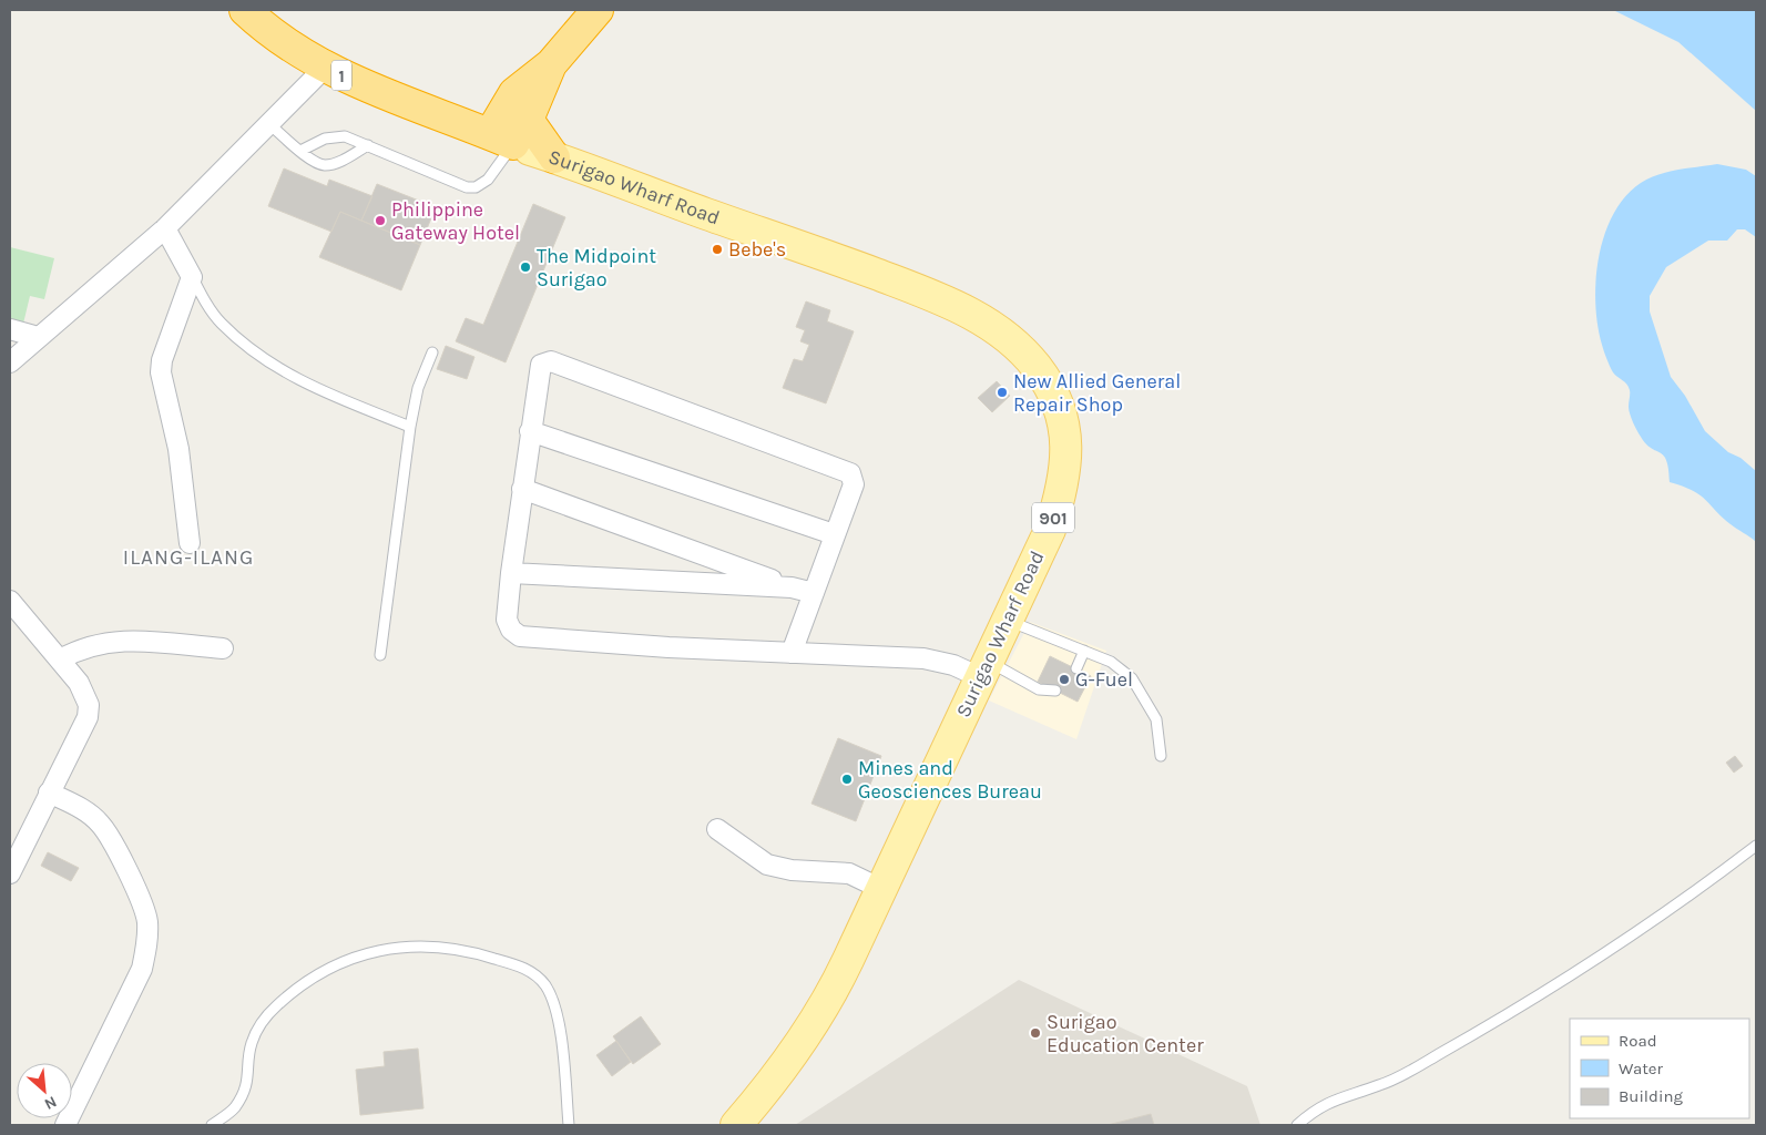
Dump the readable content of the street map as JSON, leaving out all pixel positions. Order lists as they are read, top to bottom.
{
  "streets": {
    "highway": ["1"],
    "main road": ["Surigao Wharf Road", "901"]
  },
  "districts": ["ILANG-ILANG"],
  "places": [
    "Philippine Gateway Hotel",
    "Bebe's",
    "The Midpoint Surigao",
    "New Allied General Repair Shop",
    "G-Fuel",
    "Mines and Geosciences Bureau",
    "Surigao Education Center"
  ],
  "legend": ["Road", "Water", "Building"],
  "north": "bottom right"
}
